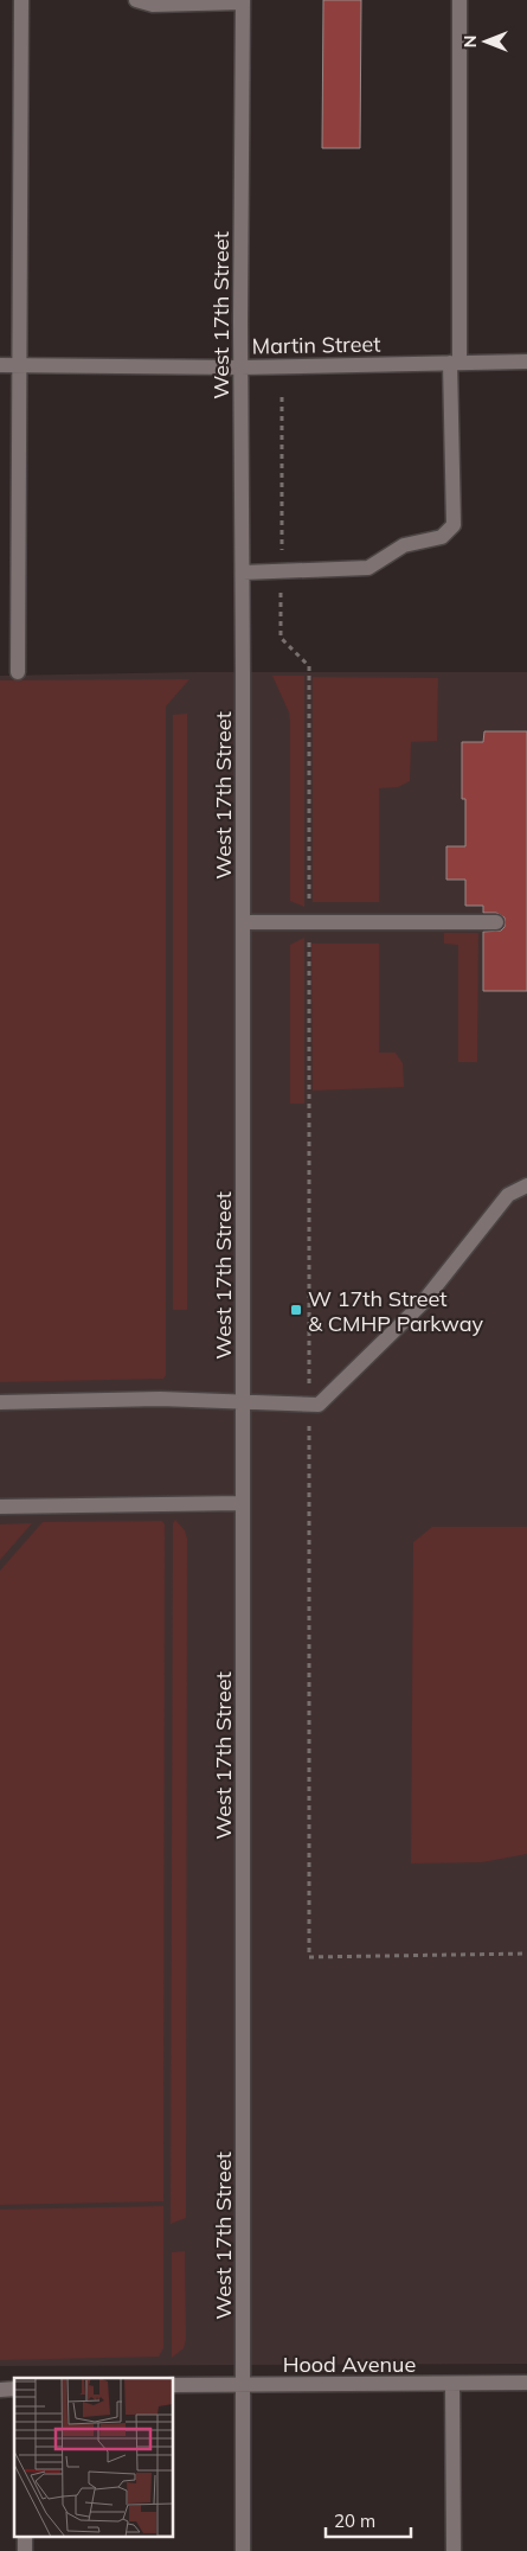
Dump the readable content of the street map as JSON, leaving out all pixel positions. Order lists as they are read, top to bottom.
{
  "streets": {
    "street": ["West 17th Street", "Martin Street", "Hood Avenue"]
  },
  "crossings": [
    ["West 17th Street", "Martin Street"],
    ["West 17th Street", "Hood Avenue"]
  ],
  "places": {
    "transit": ["W 17th Street & CMHP Parkway"]
  },
  "scale_bar": "20 m",
  "north": "left"
}
